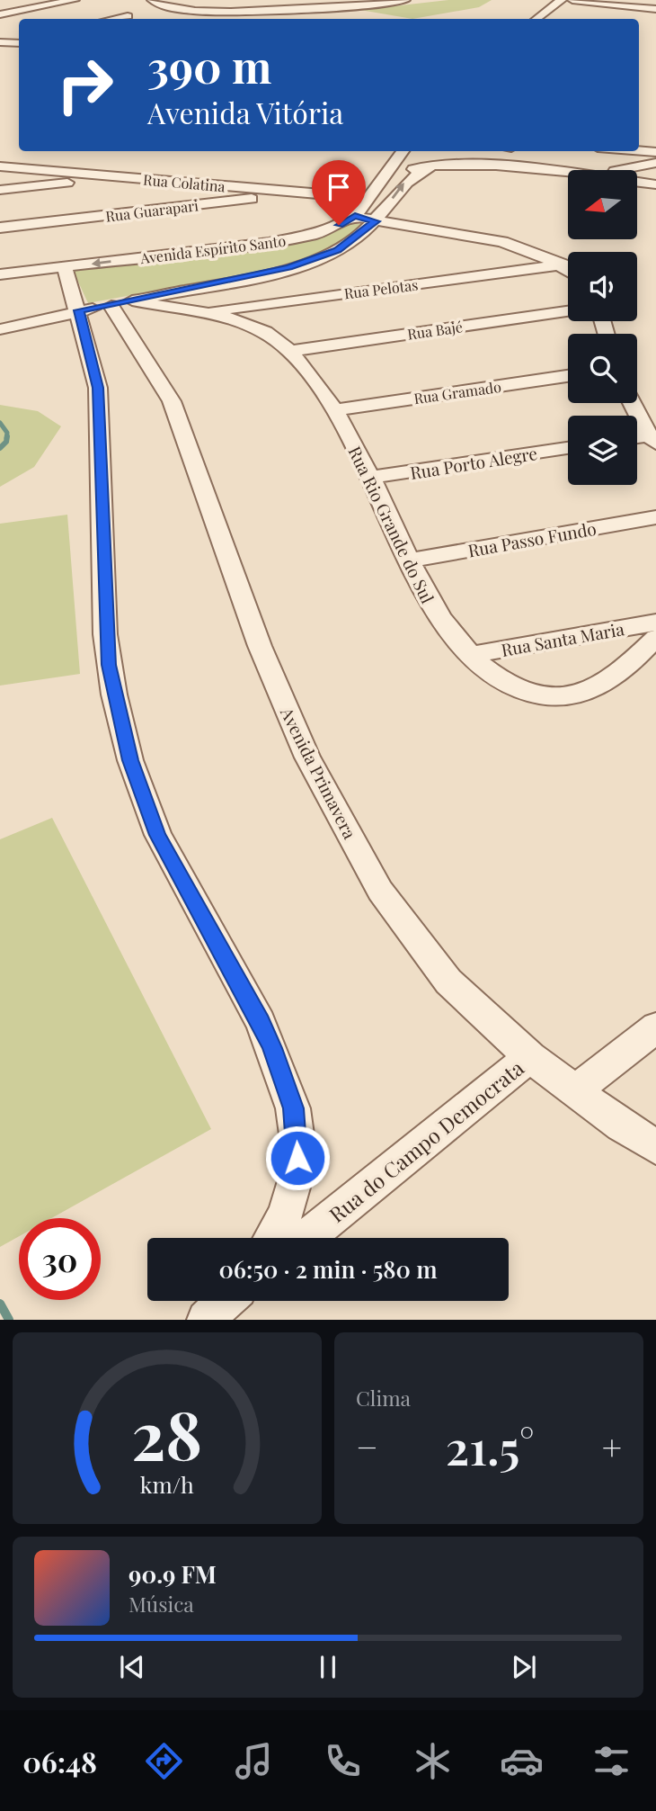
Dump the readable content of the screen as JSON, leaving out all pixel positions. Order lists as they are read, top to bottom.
{
  "streets": {
    "street": [
      "Rua Colatina",
      "Rua Guarapari",
      "Avenida Espírito Santo",
      "Rua Pelotas",
      "Rua Bajé",
      "Rua Gramado",
      "Rua Porto Alegre",
      "Rua Rio Grande do Sul",
      "Rua Passo Fundo",
      "Rua Santa Maria",
      "Avenida Primavera",
      "Rua do Campo Democrata"
    ]
  },
  "crossings": [
    ["Rua Colatina", "Rua Guarapari"],
    ["Rua Colatina", "Avenida Espírito Santo"],
    ["Rua Pelotas", "Rua Rio Grande do Sul"],
    ["Rua Bajé", "Rua Rio Grande do Sul"],
    ["Rua Gramado", "Rua Rio Grande do Sul"],
    ["Rua Porto Alegre", "Rua Rio Grande do Sul"],
    ["Rua Rio Grande do Sul", "Rua Passo Fundo"],
    ["Rua Rio Grande do Sul", "Rua Santa Maria"],
    ["Rua Rio Grande do Sul", "Avenida Primavera"],
    ["Avenida Primavera", "Rua do Campo Democrata"]
  ],
  "north": "left",
  "page": {
    "turn": ["390 m", "Avenida Vitória"],
    "limit": "30",
    "trip": "06:50 · 2 min · 580 m",
    "tile": "Clima",
    "heat": ["−", "21.5°", "+"],
    "song": ["90.9 FM", "Música"],
    "tabs": "06:48",
    "gauge": ["28", "km/h"]
  }
}
